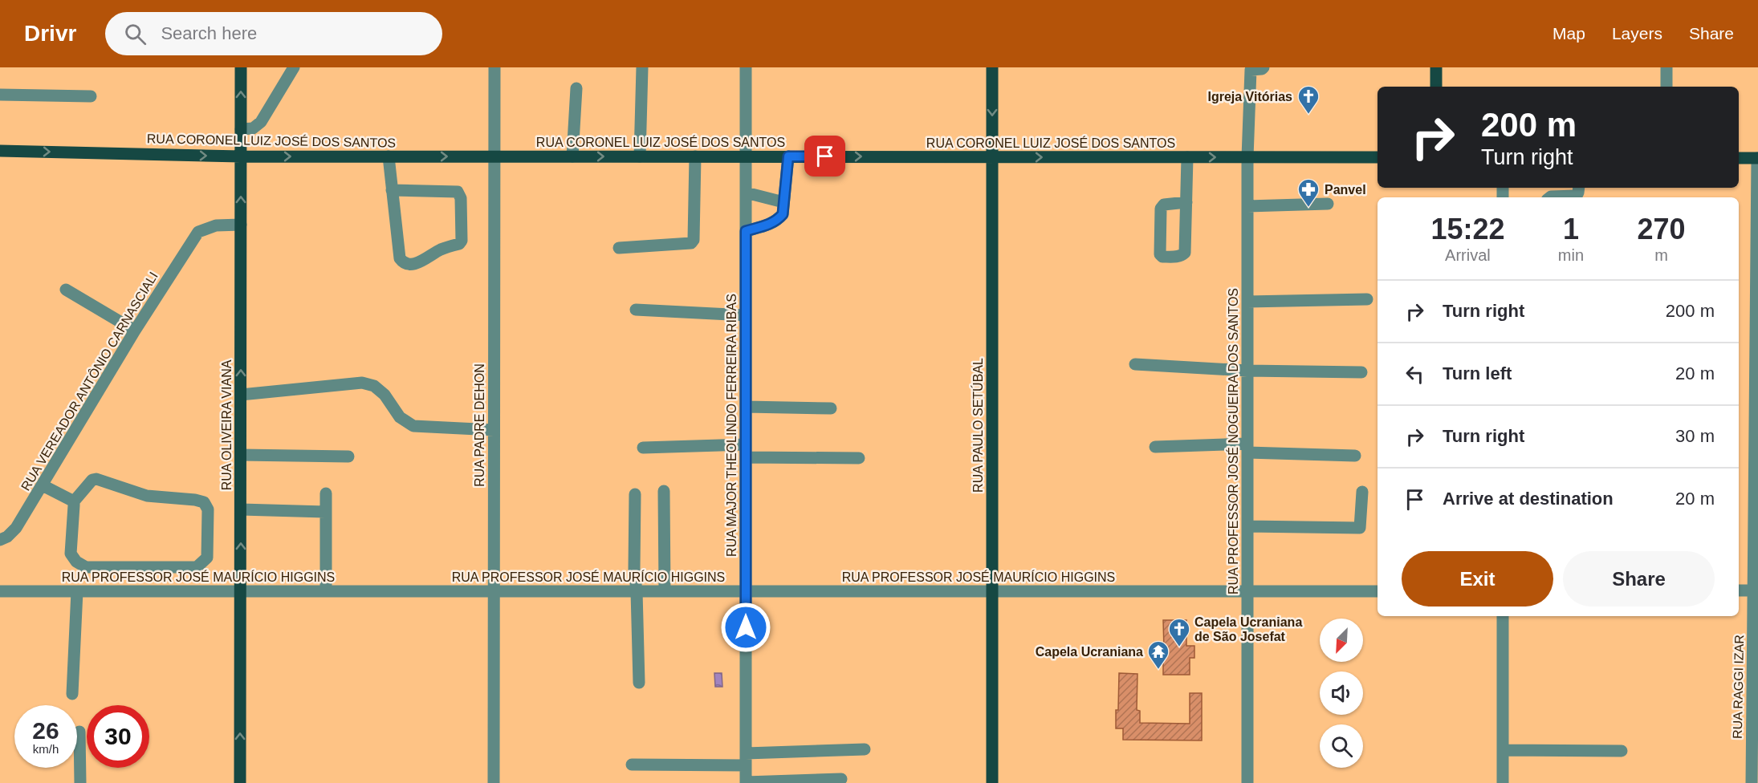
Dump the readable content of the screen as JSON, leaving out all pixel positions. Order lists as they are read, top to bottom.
{
  "streets": {
    "main road": ["RUA CORONEL LUIZ JOSÉ DOS SANTOS", "RUA OLIVEIRA VIANA", "RUA PAULO SETÚBAL"],
    "street": [
      "RUA VEREADOR ANTÔNIO CARNASCIALI",
      "RUA PADRE DEHON",
      "RUA MAJOR THEOLINDO FERREIRA RIBAS",
      "RUA PROFESSOR JOSÉ NOGUEIRA DOS SANTOS",
      "RUA PROFESSOR JOSÉ MAURÍCIO HIGGINS",
      "RUA RAGGI IZAR"
    ]
  },
  "crossings": [
    ["RUA CORONEL LUIZ JOSÉ DOS SANTOS", "RUA OLIVEIRA VIANA"],
    ["RUA CORONEL LUIZ JOSÉ DOS SANTOS", "RUA PADRE DEHON"],
    ["RUA CORONEL LUIZ JOSÉ DOS SANTOS", "RUA MAJOR THEOLINDO FERREIRA RIBAS"],
    ["RUA CORONEL LUIZ JOSÉ DOS SANTOS", "RUA PAULO SETÚBAL"],
    ["RUA CORONEL LUIZ JOSÉ DOS SANTOS", "RUA PROFESSOR JOSÉ NOGUEIRA DOS SANTOS"],
    ["RUA VEREADOR ANTÔNIO CARNASCIALI", "RUA OLIVEIRA VIANA"],
    ["RUA OLIVEIRA VIANA", "RUA PROFESSOR JOSÉ MAURÍCIO HIGGINS"],
    ["RUA PADRE DEHON", "RUA PROFESSOR JOSÉ MAURÍCIO HIGGINS"],
    ["RUA MAJOR THEOLINDO FERREIRA RIBAS", "RUA PROFESSOR JOSÉ MAURÍCIO HIGGINS"],
    ["RUA PAULO SETÚBAL", "RUA PROFESSOR JOSÉ MAURÍCIO HIGGINS"],
    ["RUA PROFESSOR JOSÉ NOGUEIRA DOS SANTOS", "RUA PROFESSOR JOSÉ MAURÍCIO HIGGINS"]
  ],
  "one_way": ["RUA CORONEL LUIZ JOSÉ DOS SANTOS", "RUA OLIVEIRA VIANA"],
  "places": {
    "church": ["Igreja Vitórias", "Capela Ucraniana de São Josefat"],
    "pharmacy": ["Panvel"],
    "temple": ["Capela Ucraniana"]
  },
  "north": "bottom left",
  "page": {
    "header": "Drivr",
    "search": "Search here",
    "nav": ["Map", "Layers", "Share"],
    "turn": ["200 m", "Turn right"],
    "eta": [
      "15:22",
      "Arrival",
      "1",
      "min",
      "270",
      "m"
    ],
    "list": [
      {
        "name": "Turn right",
        "value": "200 m"
      },
      {
        "name": "Turn left",
        "value": "20 m"
      },
      {
        "name": "Turn right",
        "value": "30 m"
      },
      {
        "name": "Arrive at destination",
        "value": "20 m"
      }
    ],
    "buttons": ["Exit", "Share"],
    "speed": "26 km/h",
    "limit": "30"
  }
}
